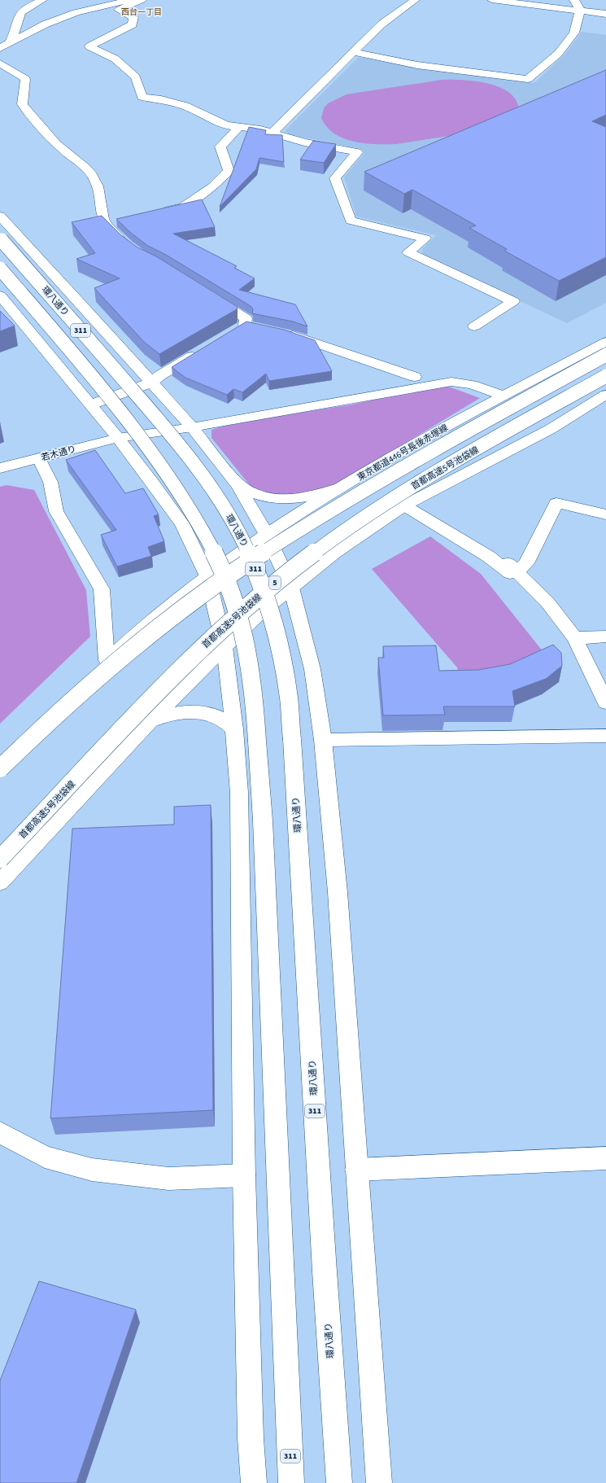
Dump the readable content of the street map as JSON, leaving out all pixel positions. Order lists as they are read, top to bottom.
{
  "streets": {
    "main road": [
      "環八通り",
      "311",
      "東京都道446号長後赤塚線",
      "若木通り",
      "首都高速5号池袋線",
      "5"
    ]
  },
  "crossings": [
    ["東京都道446号長後赤塚線", "若木通り"]
  ],
  "districts": ["西台一丁目"]
}
